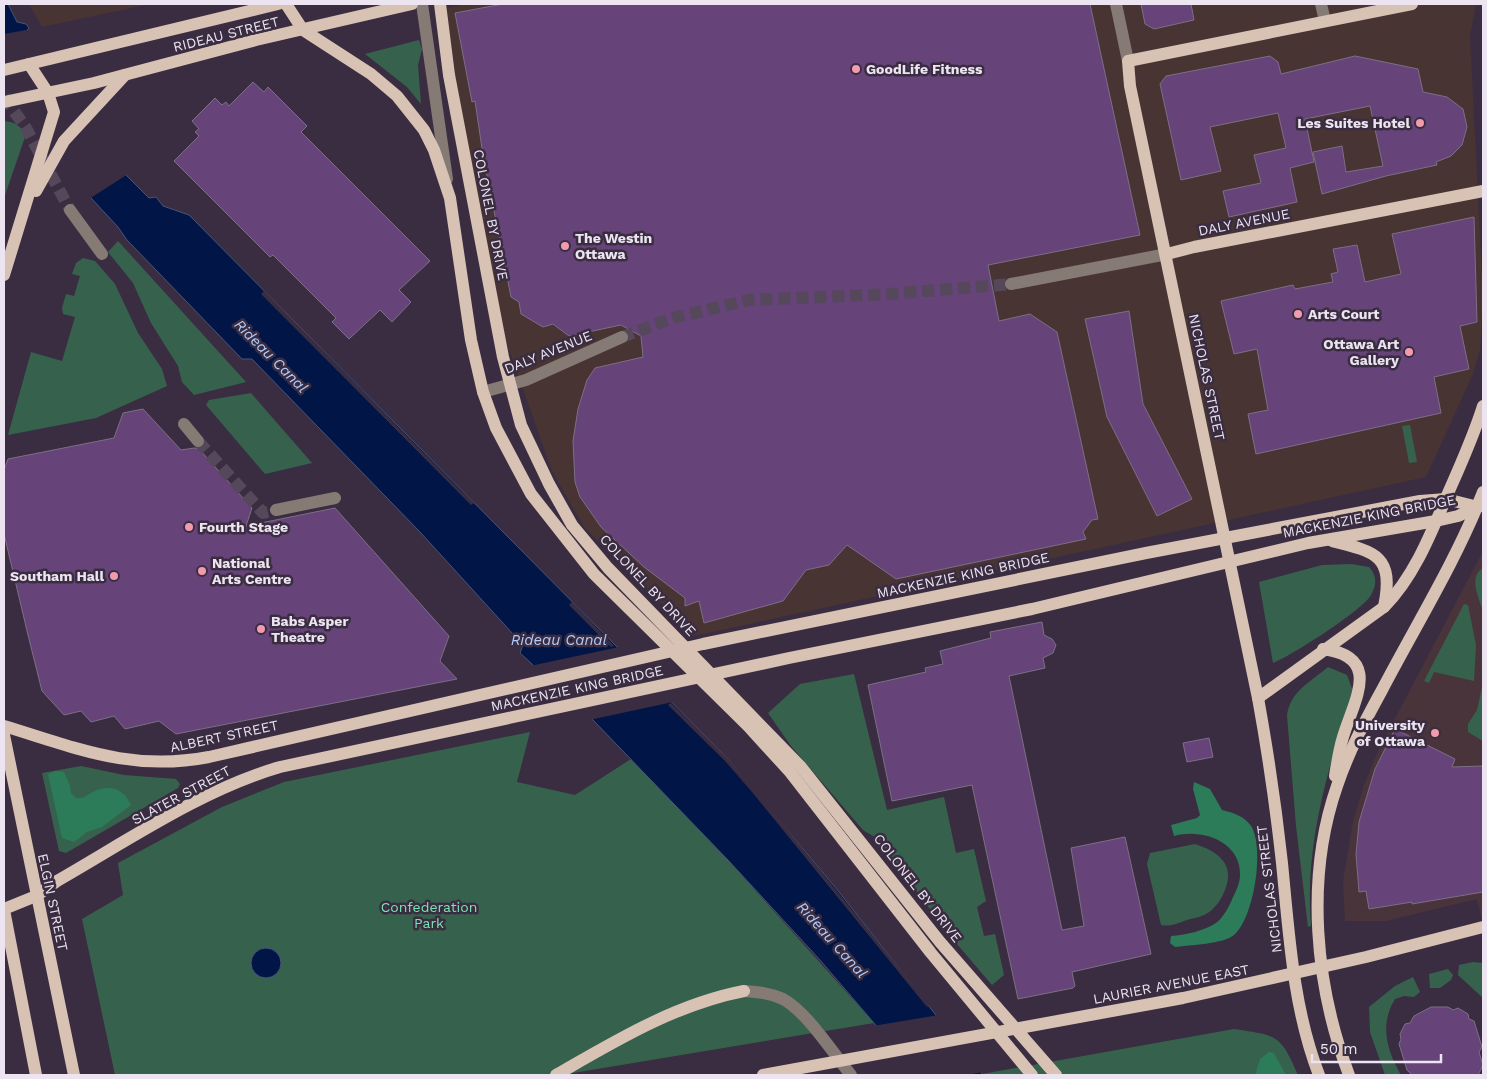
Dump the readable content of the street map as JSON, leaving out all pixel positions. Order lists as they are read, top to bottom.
{
  "streets": {
    "main road": [
      "RIDEAU STREET",
      "COLONEL BY DRIVE",
      "DALY AVENUE",
      "NICHOLAS STREET",
      "MACKENZIE KING BRIDGE",
      "ALBERT STREET",
      "SLATER STREET",
      "ELGIN STREET",
      "LAURIER AVENUE EAST"
    ]
  },
  "crossings": [
    ["COLONEL BY DRIVE", "DALY AVENUE"],
    ["DALY AVENUE", "NICHOLAS STREET"],
    ["NICHOLAS STREET", "LAURIER AVENUE EAST"],
    ["MACKENZIE KING BRIDGE", "ALBERT STREET"],
    ["MACKENZIE KING BRIDGE", "SLATER STREET"],
    ["SLATER STREET", "ELGIN STREET"]
  ],
  "water": ["Rideau Canal"],
  "parks": ["Confederation Park"],
  "places": [
    "GoodLife Fitness",
    "Les Suites Hotel",
    "The Westin Ottawa",
    "Arts Court",
    "Ottawa Art Gallery",
    "Fourth Stage",
    "National Arts Centre",
    "Southam Hall",
    "Babs Asper Theatre",
    "University of Ottawa"
  ],
  "scale_bar": "50 m"
}
